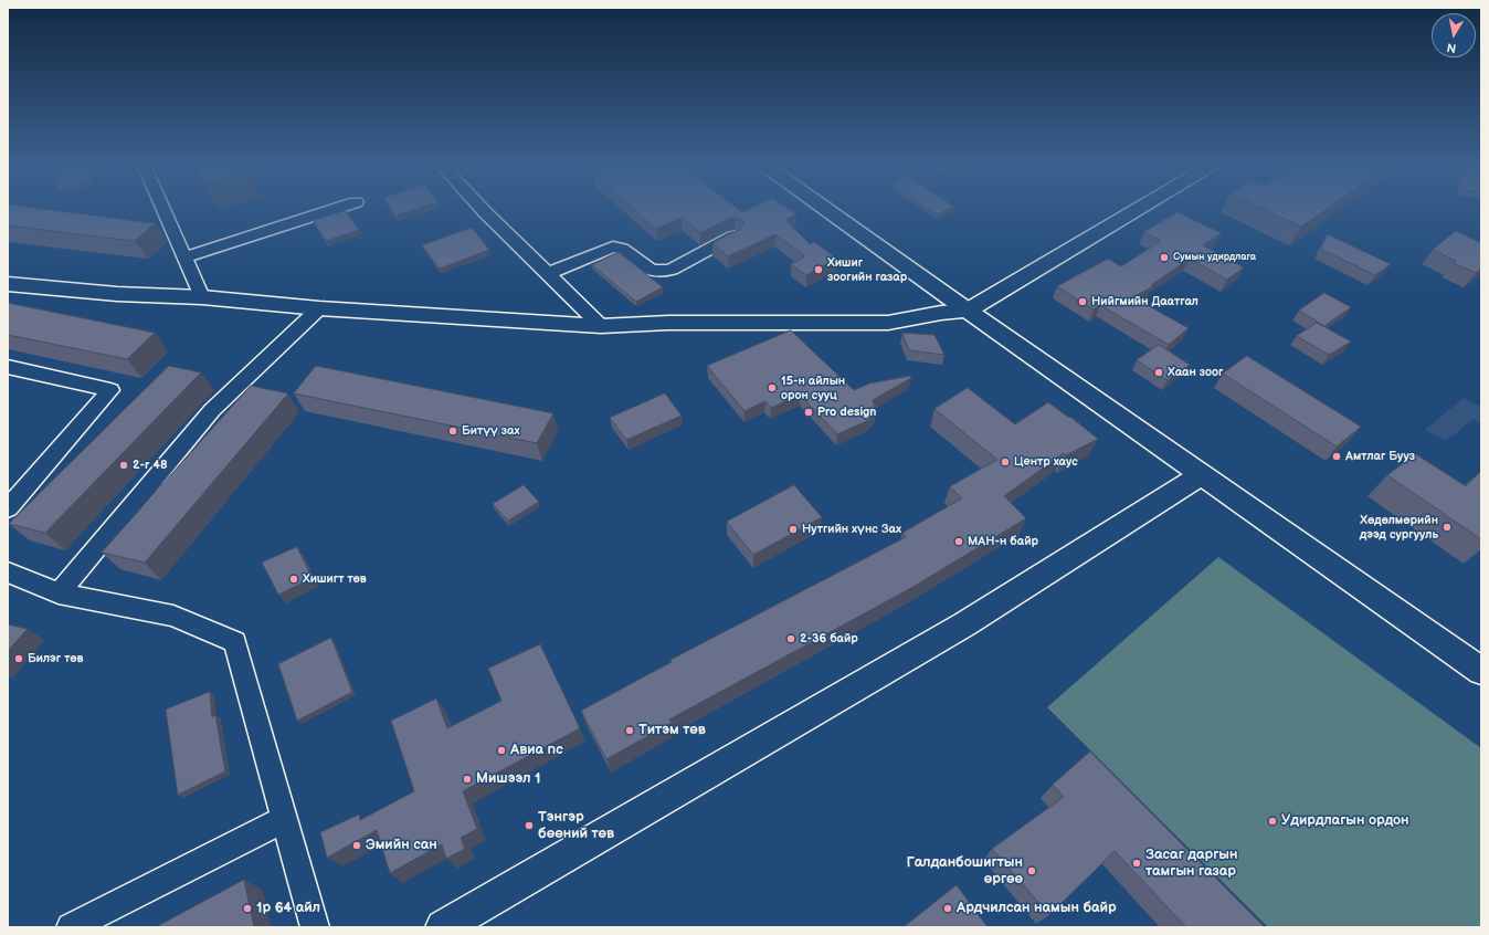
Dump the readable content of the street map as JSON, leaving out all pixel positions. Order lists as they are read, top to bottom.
{
  "places": [
    "Сумын удирдлага",
    "Хишиг зоогийн газар",
    "Нийгмийн Даатгал",
    "Хаан зоог",
    "15-н айлын орон сууц",
    "Pro design",
    "Битүү зах",
    "Амтлаг Бууз",
    "Центр хаус",
    "2-r 48",
    "Хөдөлмөрийн дээд сургууль",
    "Нутгийн хүнс Зах",
    "МАН-н байр",
    "Хишигт төв",
    "2-36 байр",
    "Билэг төв",
    "Титэм төв",
    "Авиа пс",
    "Мишээл 1",
    "Удирдлагын ордон",
    "Тэнгэр бөөний төв",
    "Эмийн сан",
    "Засаг даргын тамгын газар",
    "Галданбошигтын өргөө",
    "1р 64 айл",
    "Ардчилсан намын байр"
  ],
  "north": "bottom"
}
